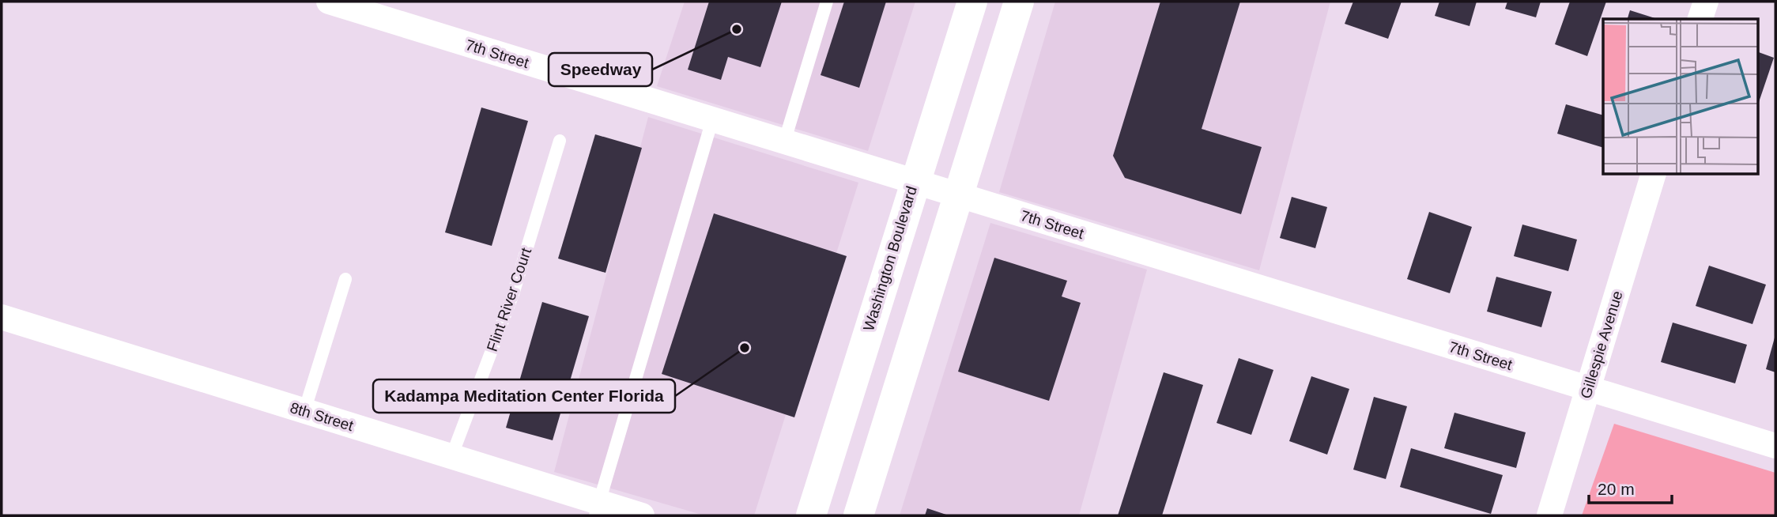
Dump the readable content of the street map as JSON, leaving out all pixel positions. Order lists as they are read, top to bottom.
{
  "streets": {
    "main road": ["Washington Boulevard"],
    "street": ["7th Street", "Gillespie Avenue", "8th Street"],
    "lane": ["Flint River Court"]
  },
  "crossings": [
    ["7th Street", "Washington Boulevard"],
    ["7th Street", "Gillespie Avenue"],
    ["Flint River Court", "8th Street"]
  ],
  "places": ["Speedway", "Kadampa Meditation Center Florida"],
  "scale_bar": "20 m"
}
